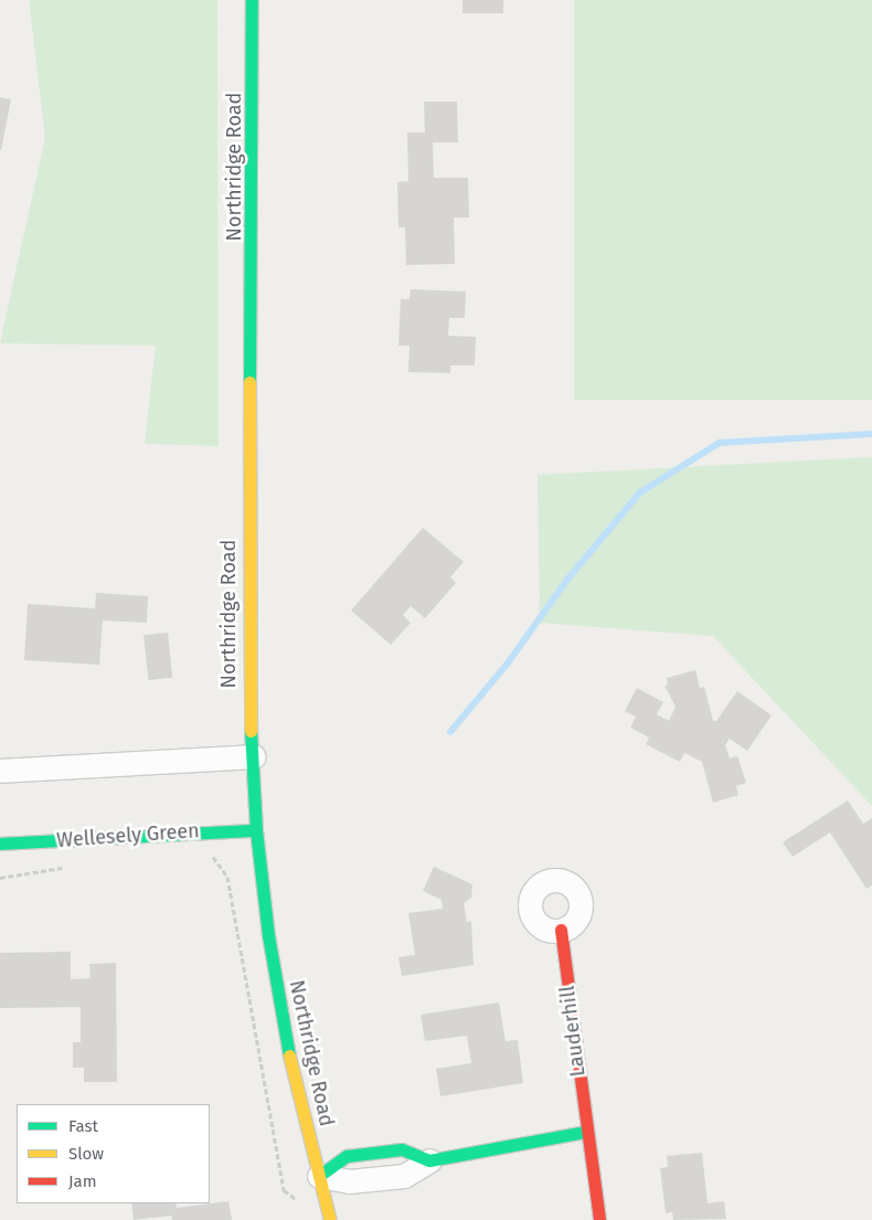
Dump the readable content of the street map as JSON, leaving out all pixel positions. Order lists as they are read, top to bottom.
{
  "streets": {
    "main road": ["Northridge Road", "Wellesely Green", "Lauderhill"]
  },
  "crossings": [
    ["Northridge Road", "Wellesely Green"]
  ],
  "legend": ["Fast", "Slow", "Jam"]
}
